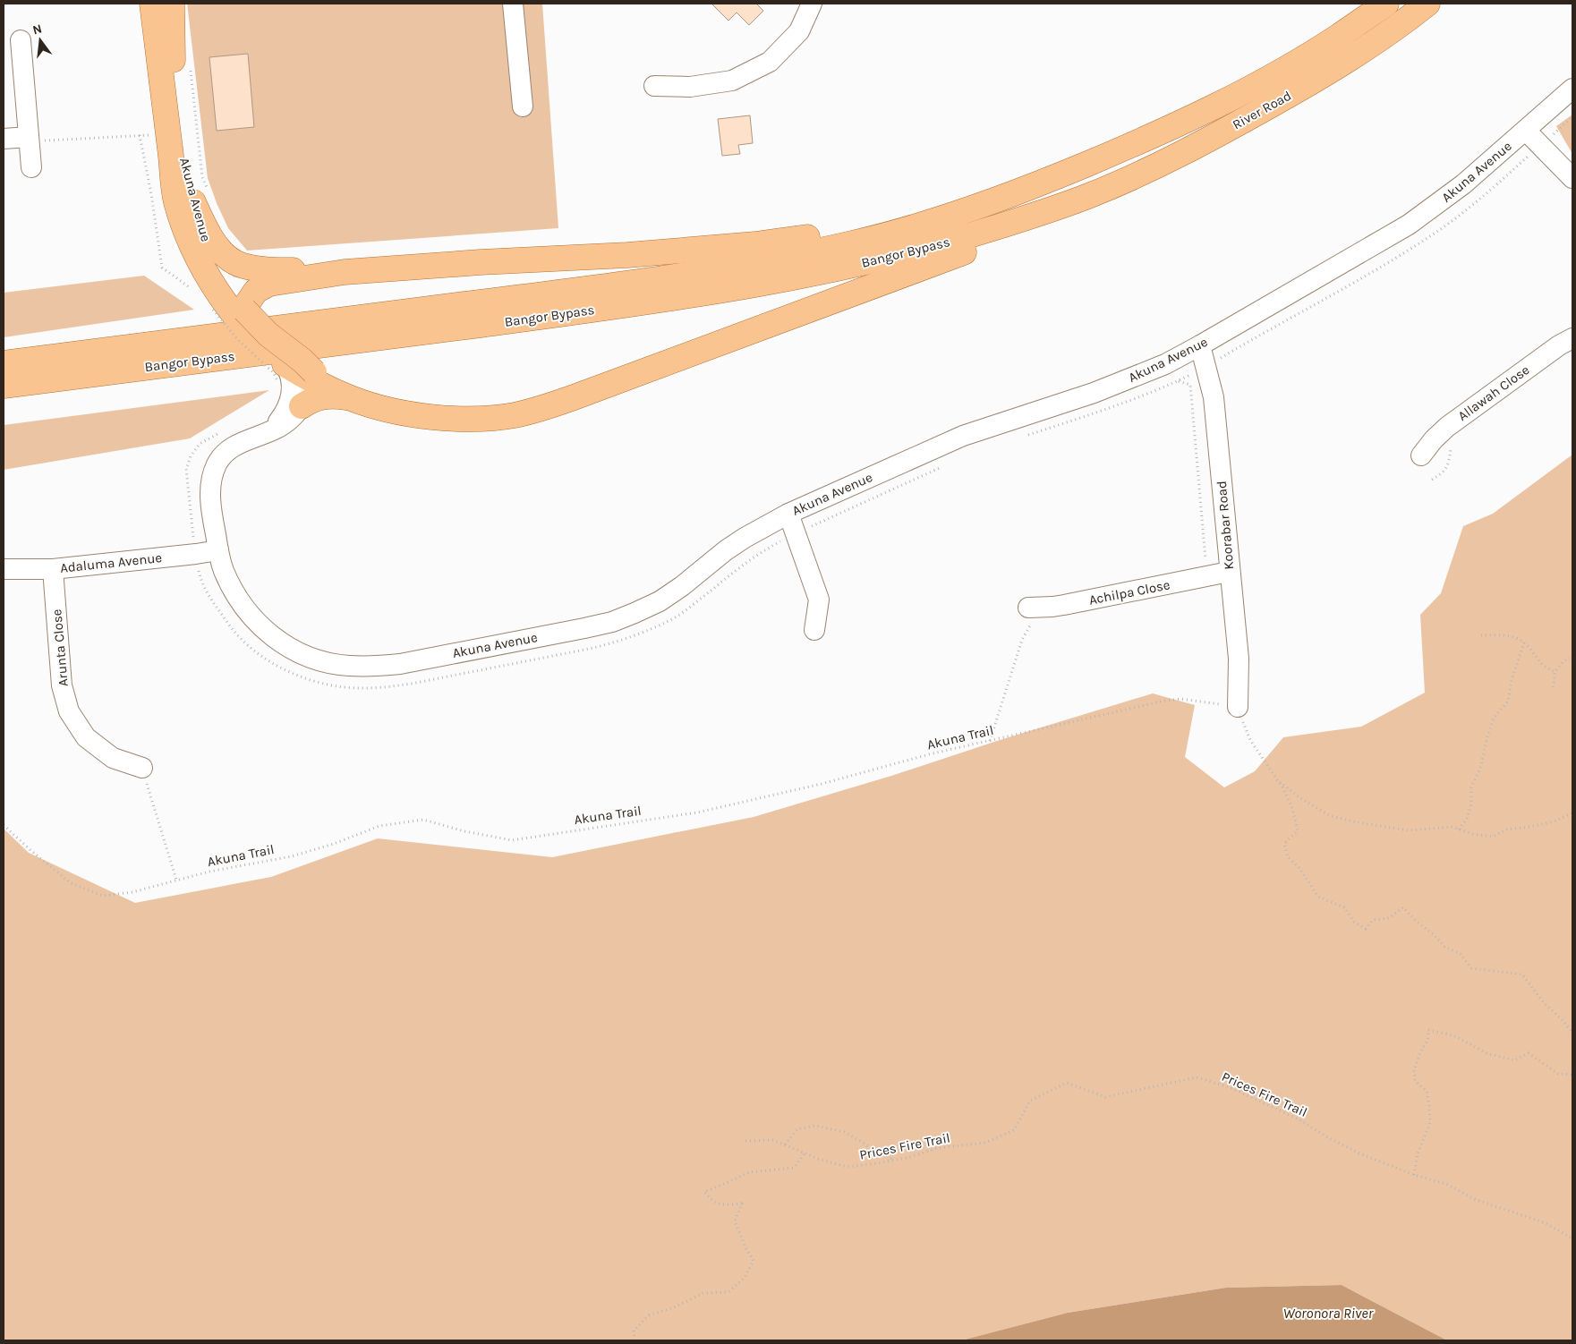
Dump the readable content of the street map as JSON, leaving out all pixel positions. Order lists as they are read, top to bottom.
{
  "streets": {
    "main road": ["River Road", "Akuna Avenue", "Bangor Bypass"],
    "street": [
      "Allawah Close",
      "Koorabar Road",
      "Adaluma Avenue",
      "Achilpa Close",
      "Arunta Close"
    ],
    "path": ["Akuna Trail", "Prices Fire Trail"]
  },
  "crossings": [
    ["River Road", "Bangor Bypass"],
    ["Akuna Avenue", "Koorabar Road"],
    ["Akuna Avenue", "Adaluma Avenue"],
    ["Koorabar Road", "Achilpa Close"],
    ["Koorabar Road", "Akuna Trail"],
    ["Adaluma Avenue", "Arunta Close"]
  ],
  "water": ["Woronora River"],
  "north": "top"
}
